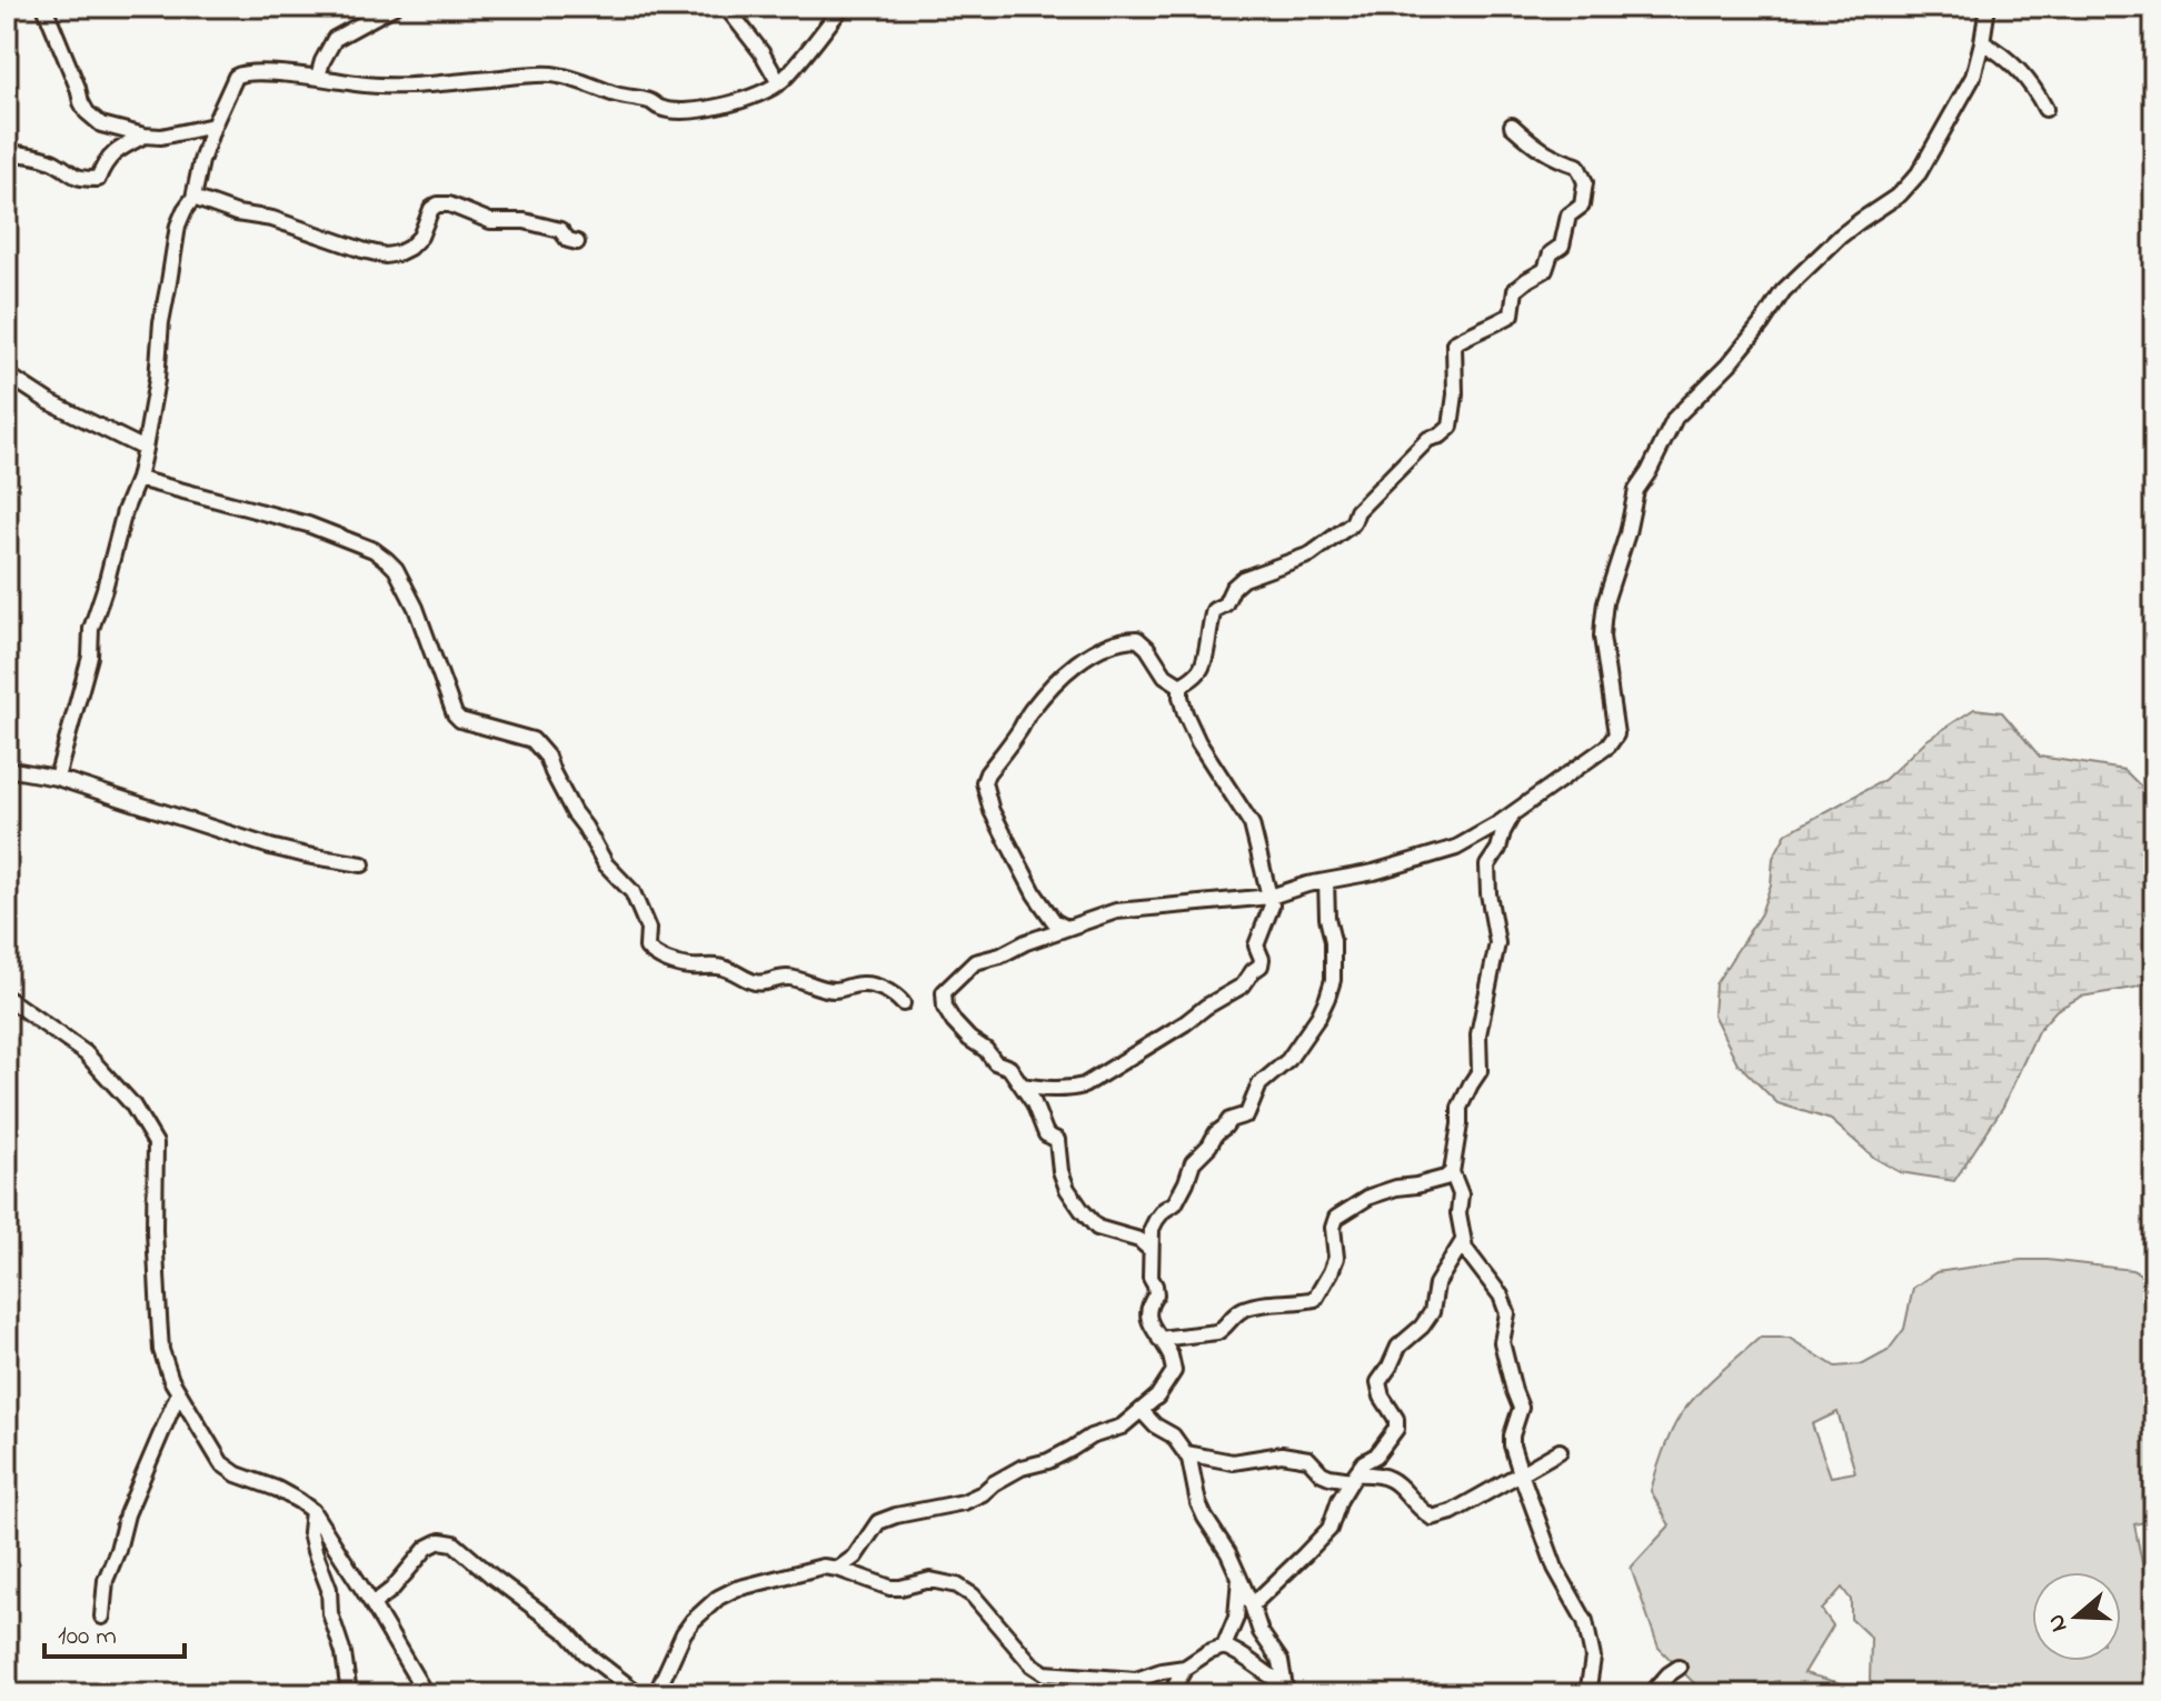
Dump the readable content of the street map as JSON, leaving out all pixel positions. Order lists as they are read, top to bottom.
{
  "scale_bar": "100 m",
  "north": "left"
}
